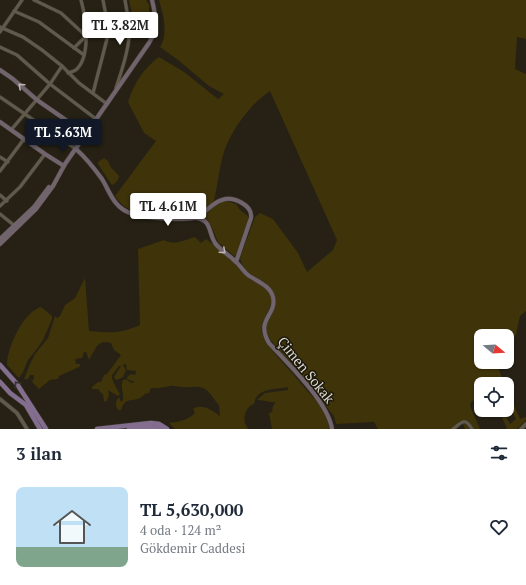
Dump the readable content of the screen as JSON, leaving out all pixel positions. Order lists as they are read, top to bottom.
{
  "streets": {
    "main road": ["Çimen Sokak"]
  },
  "north": "right",
  "page": {
    "price": ["TL 3.82M", "TL 5.63M", "TL 4.61M"],
    "heading": "3 ilan",
    "list": [
      {
        "name": "TL 5,630,000",
        "note": "4 oda · 124 m² · Gökdemir Caddesi"
      }
    ]
  }
}
